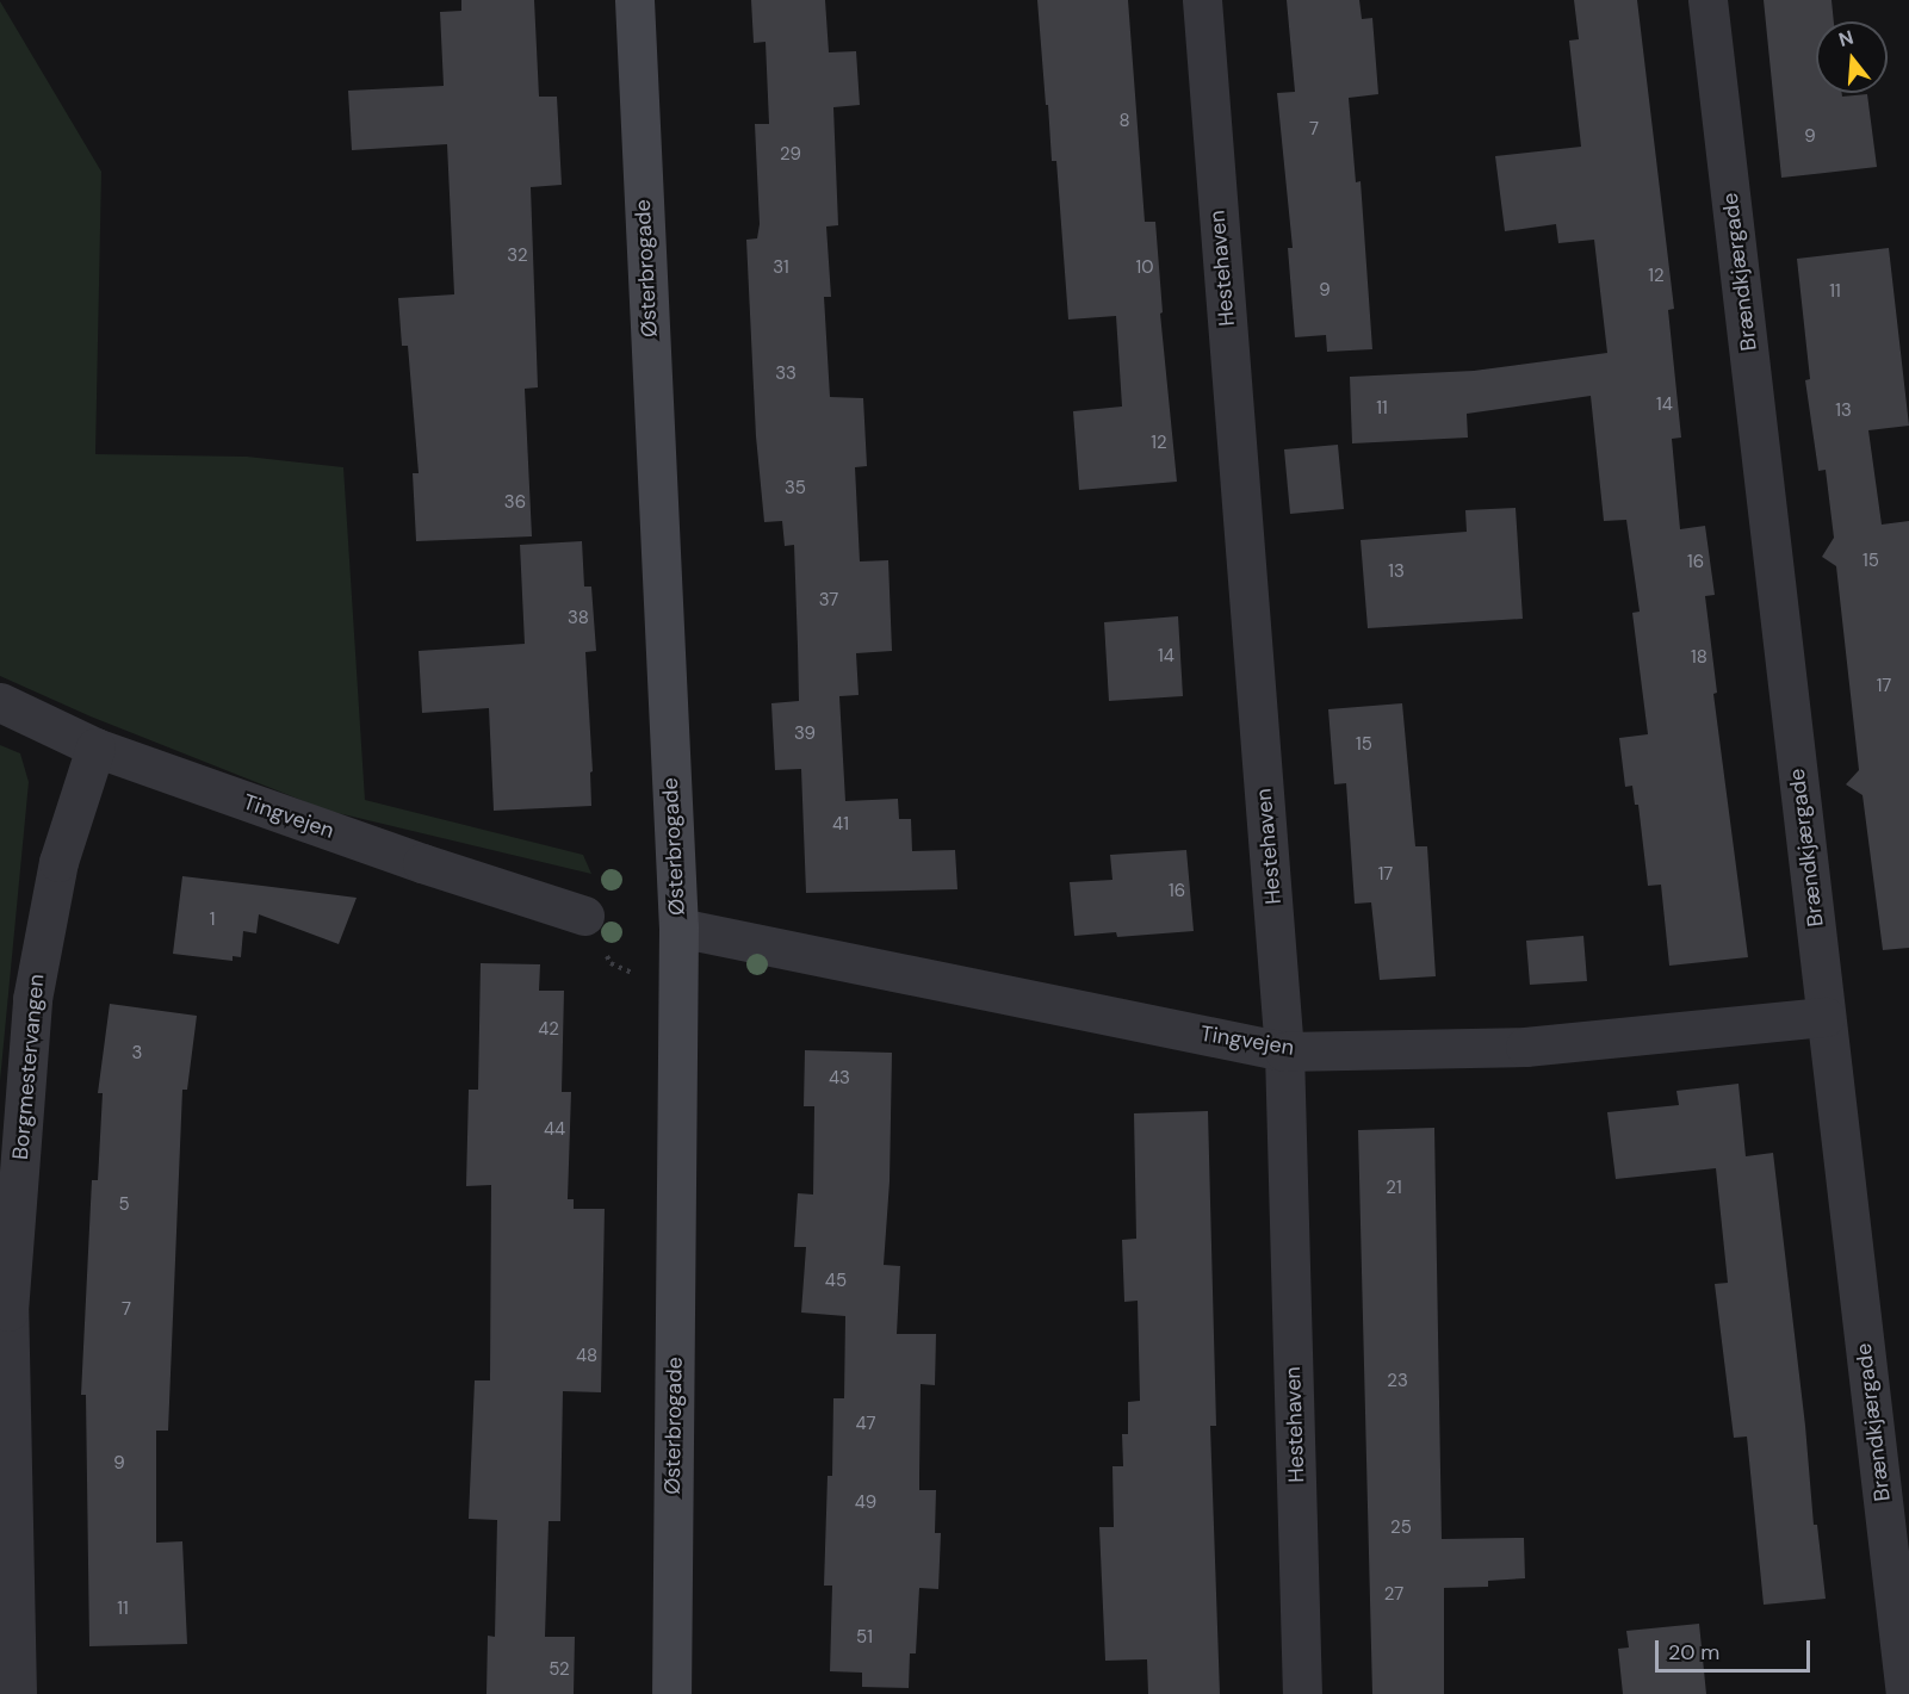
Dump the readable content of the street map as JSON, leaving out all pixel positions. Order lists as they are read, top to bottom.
{
  "streets": {
    "main road": ["Østerbrogade"],
    "street": [
      "Hestehaven",
      "Brændkjærgade",
      "Tingvejen",
      "Borgmestervangen"
    ]
  },
  "crossings": [
    ["Østerbrogade", "Tingvejen"],
    ["Hestehaven", "Tingvejen"],
    ["Brændkjærgade", "Tingvejen"],
    ["Tingvejen", "Borgmestervangen"]
  ],
  "house_numbers": [
    "8",
    "7",
    "9",
    "29",
    "32",
    "31",
    "10",
    "12",
    "9",
    "11",
    "33",
    "14",
    "11",
    "13",
    "12",
    "35",
    "36",
    "15",
    "16",
    "13",
    "37",
    "38",
    "14",
    "18",
    "17",
    "39",
    "15",
    "41",
    "17",
    "16",
    "1",
    "42",
    "3",
    "43",
    "44",
    "21",
    "5",
    "45",
    "7",
    "48",
    "23",
    "47",
    "9",
    "49",
    "25",
    "27",
    "11",
    "51",
    "52"
  ],
  "scale_bar": "20 m",
  "north": "top"
}
